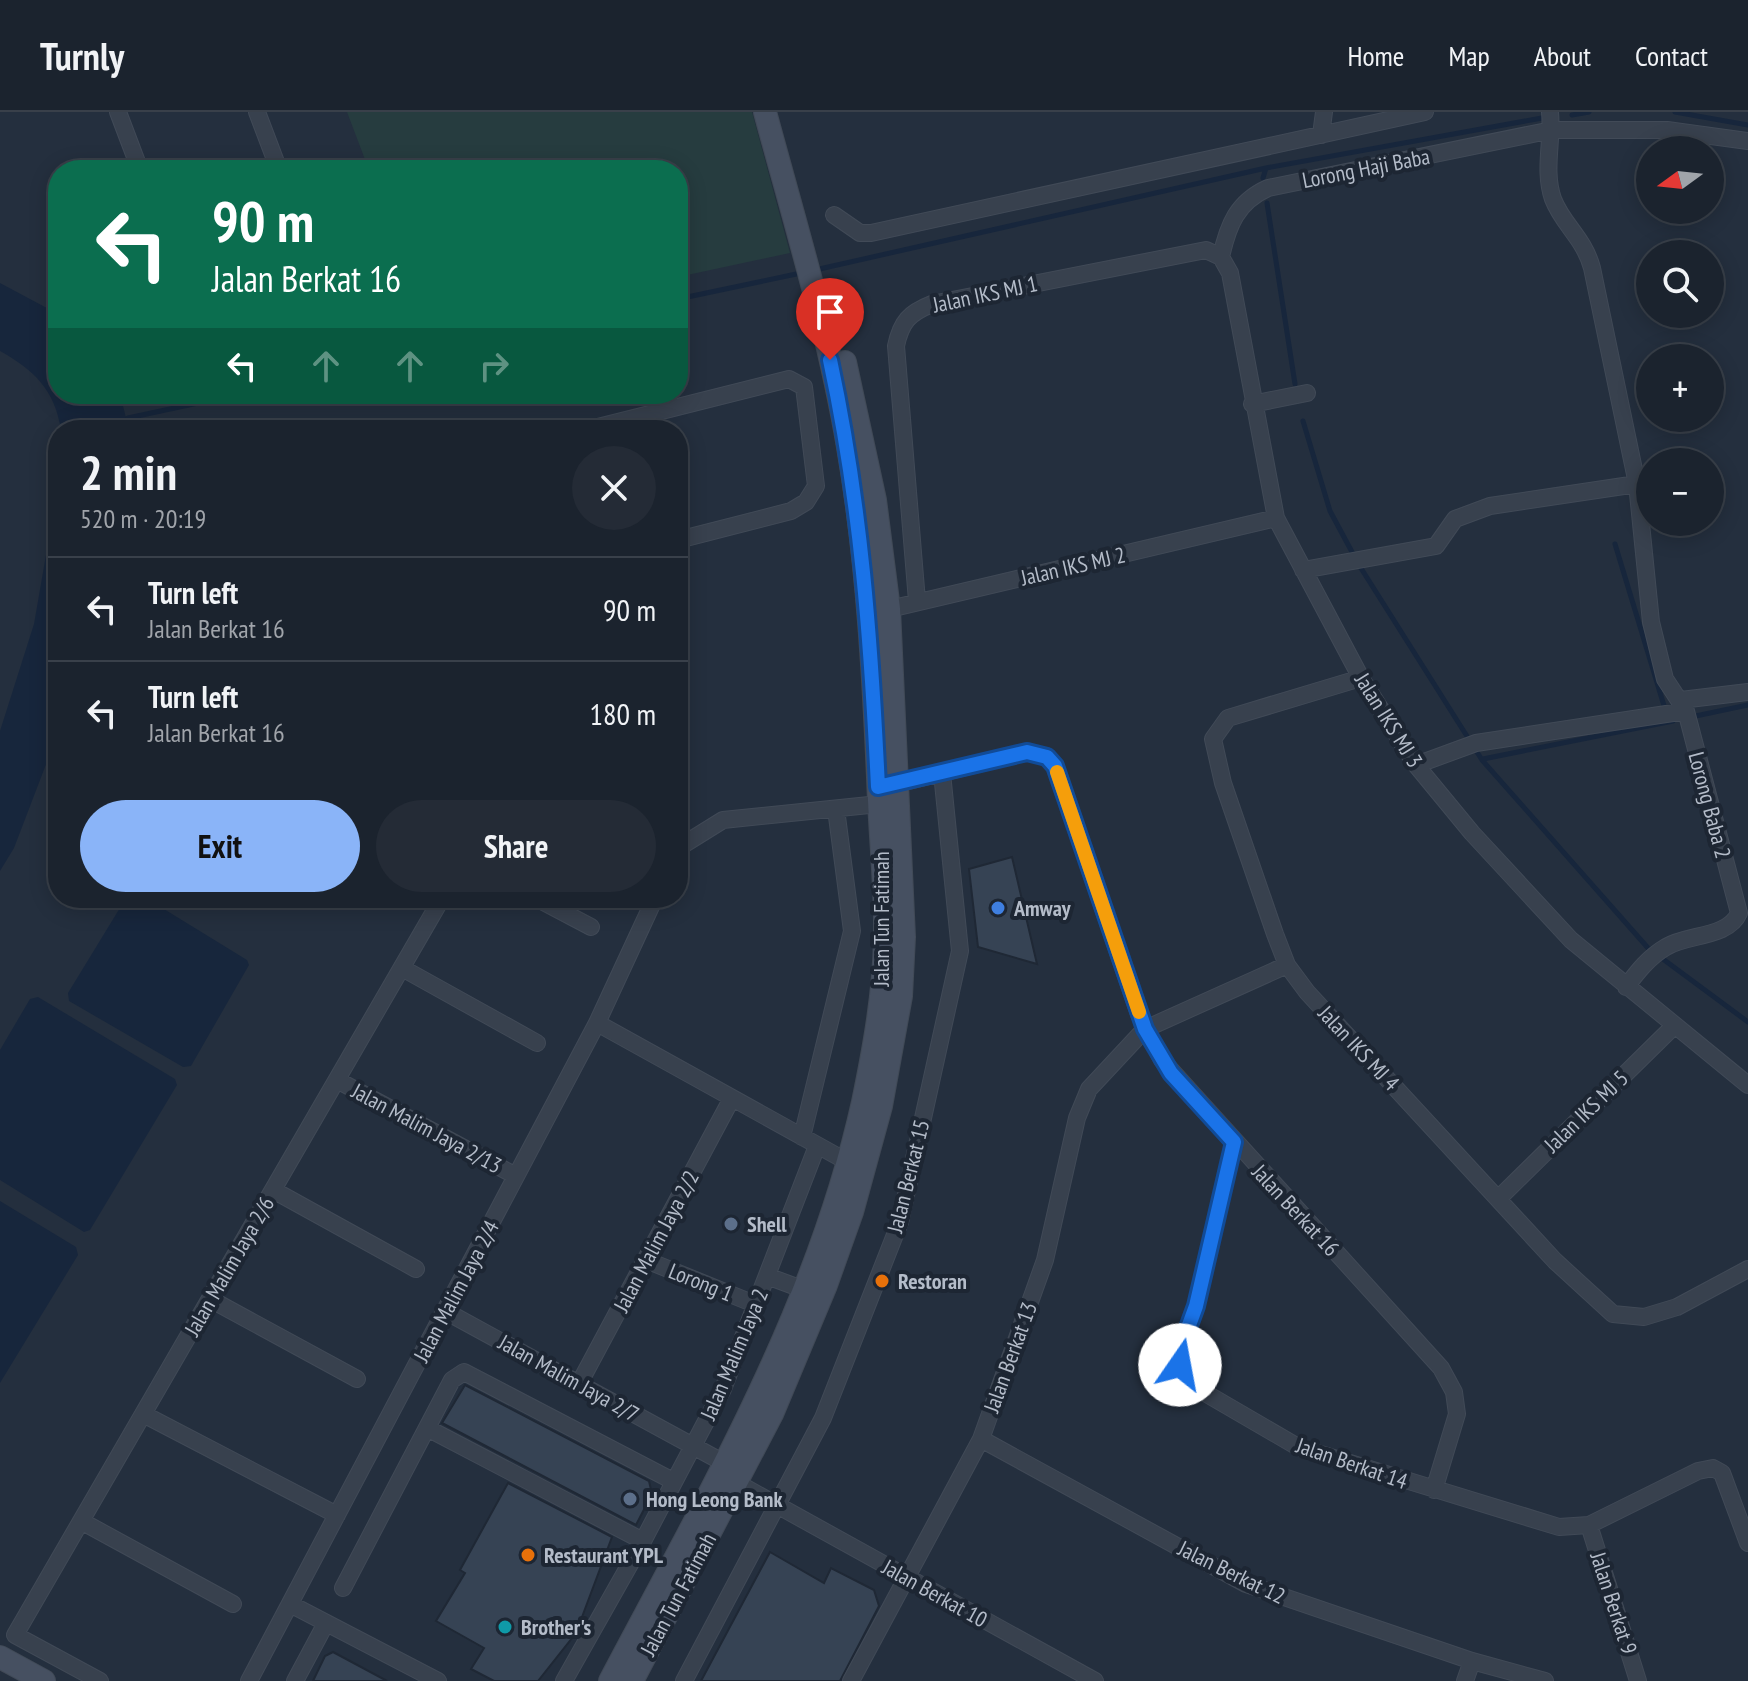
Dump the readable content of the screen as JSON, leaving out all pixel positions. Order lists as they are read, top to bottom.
{
  "streets": {
    "main road": ["Jalan Tun Fatimah"],
    "street": [
      "Lorong Haji Baba",
      "Jalan IKS MJ 1",
      "Jalan IKS MJ 2",
      "Jalan IKS MJ 3",
      "Lorong Baba 2",
      "Jalan IKS MJ 4",
      "Jalan IKS MJ 5",
      "Jalan Malim Jaya 2/13",
      "Jalan Berkat 15",
      "Jalan Berkat 16",
      "Jalan Malim Jaya 2/2",
      "Jalan Malim Jaya 2/6",
      "Lorong 1",
      "Jalan Malim Jaya 2/4",
      "Jalan Malim Jaya 2",
      "Jalan Berkat 13",
      "Jalan Malim Jaya 2/7",
      "Jalan Berkat 14",
      "Jalan Berkat 12",
      "Jalan Berkat 10",
      "Jalan Berkat 9"
    ]
  },
  "crossings": [
    ["Lorong Haji Baba", "Jalan IKS MJ 1"],
    ["Lorong Haji Baba", "Jalan IKS MJ 3"],
    ["Jalan IKS MJ 1", "Jalan IKS MJ 2"],
    ["Jalan IKS MJ 1", "Jalan IKS MJ 3"],
    ["Jalan IKS MJ 2", "Jalan IKS MJ 3"],
    ["Jalan IKS MJ 2", "Jalan Tun Fatimah"],
    ["Jalan IKS MJ 3", "Lorong Baba 2"],
    ["Jalan IKS MJ 3", "Jalan IKS MJ 4"],
    ["Jalan IKS MJ 3", "Jalan IKS MJ 5"],
    ["Jalan Tun Fatimah", "Jalan Berkat 16"],
    ["Jalan Tun Fatimah", "Jalan Malim Jaya 2/7"],
    ["Jalan Tun Fatimah", "Jalan Berkat 10"],
    ["Jalan IKS MJ 4", "Jalan IKS MJ 5"],
    ["Jalan Malim Jaya 2/13", "Jalan Malim Jaya 2/6"],
    ["Jalan Malim Jaya 2/13", "Jalan Malim Jaya 2/4"],
    ["Jalan Berkat 15", "Jalan Berkat 16"],
    ["Jalan Berkat 15", "Jalan Berkat 10"],
    ["Jalan Berkat 16", "Jalan Berkat 13"],
    ["Jalan Berkat 16", "Jalan Berkat 14"],
    ["Jalan Malim Jaya 2/2", "Lorong 1"],
    ["Jalan Malim Jaya 2/2", "Jalan Malim Jaya 2/7"],
    ["Lorong 1", "Jalan Malim Jaya 2"],
    ["Jalan Malim Jaya 2/4", "Jalan Malim Jaya 2/7"],
    ["Jalan Malim Jaya 2", "Jalan Malim Jaya 2/7"],
    ["Jalan Berkat 13", "Jalan Berkat 12"],
    ["Jalan Berkat 13", "Jalan Berkat 10"],
    ["Jalan Malim Jaya 2/7", "Jalan Berkat 10"],
    ["Jalan Berkat 14", "Jalan Berkat 9"]
  ],
  "places": [
    "Amway",
    "Shell",
    "Restoran",
    "Hong Leong Bank",
    "Restaurant YPL",
    "Brother's"
  ],
  "north": "left",
  "page": {
    "header": "Turnly",
    "nav": [
      "Home",
      "Map",
      "About",
      "Contact"
    ],
    "map_buttons": ["+", "−"],
    "turn": ["90 m", "Jalan Berkat 16"],
    "heading": ["2 min", "520 m · 20:19"],
    "list": [
      {
        "name": "Turn left",
        "note": "Jalan Berkat 16",
        "value": "90 m"
      },
      {
        "name": "Turn left",
        "note": "Jalan Berkat 16",
        "value": "180 m"
      }
    ],
    "buttons": ["Exit", "Share"]
  }
}
